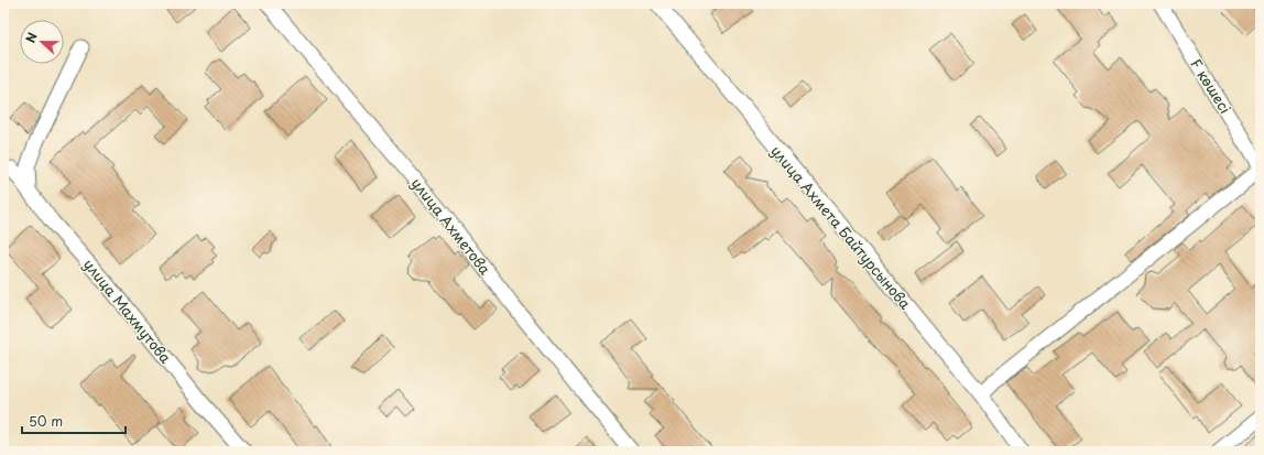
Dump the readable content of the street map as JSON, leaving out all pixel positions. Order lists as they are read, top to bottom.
{
  "streets": {
    "street": [
      "F көшесі",
      "улица Ахметова",
      "улица Ахмета Байтурсынова",
      "улица Махмутова"
    ]
  },
  "scale_bar": "50 m",
  "north": "left"
}
